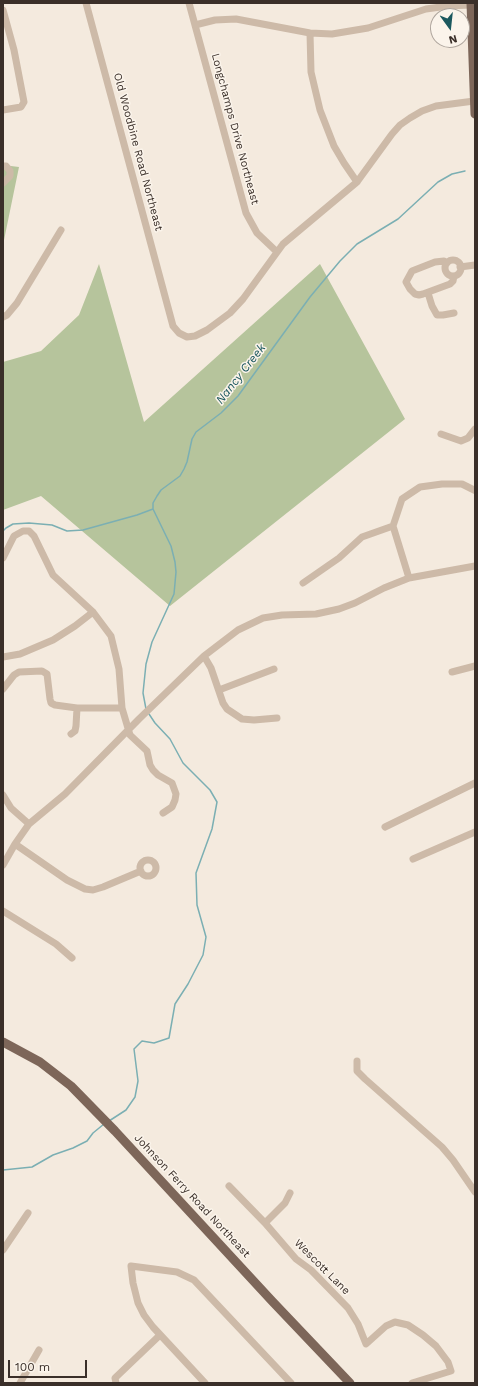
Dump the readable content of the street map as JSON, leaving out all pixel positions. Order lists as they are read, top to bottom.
{
  "streets": {
    "main road": ["Johnson Ferry Road Northeast"],
    "street": ["Longchamps Drive Northeast", "Old Woodbine Road Northeast", "Wescott Lane"]
  },
  "crossings": [
    ["Longchamps Drive Northeast", "Old Woodbine Road Northeast"]
  ],
  "water": ["Nancy Creek"],
  "scale_bar": "100 m",
  "north": "bottom"
}
